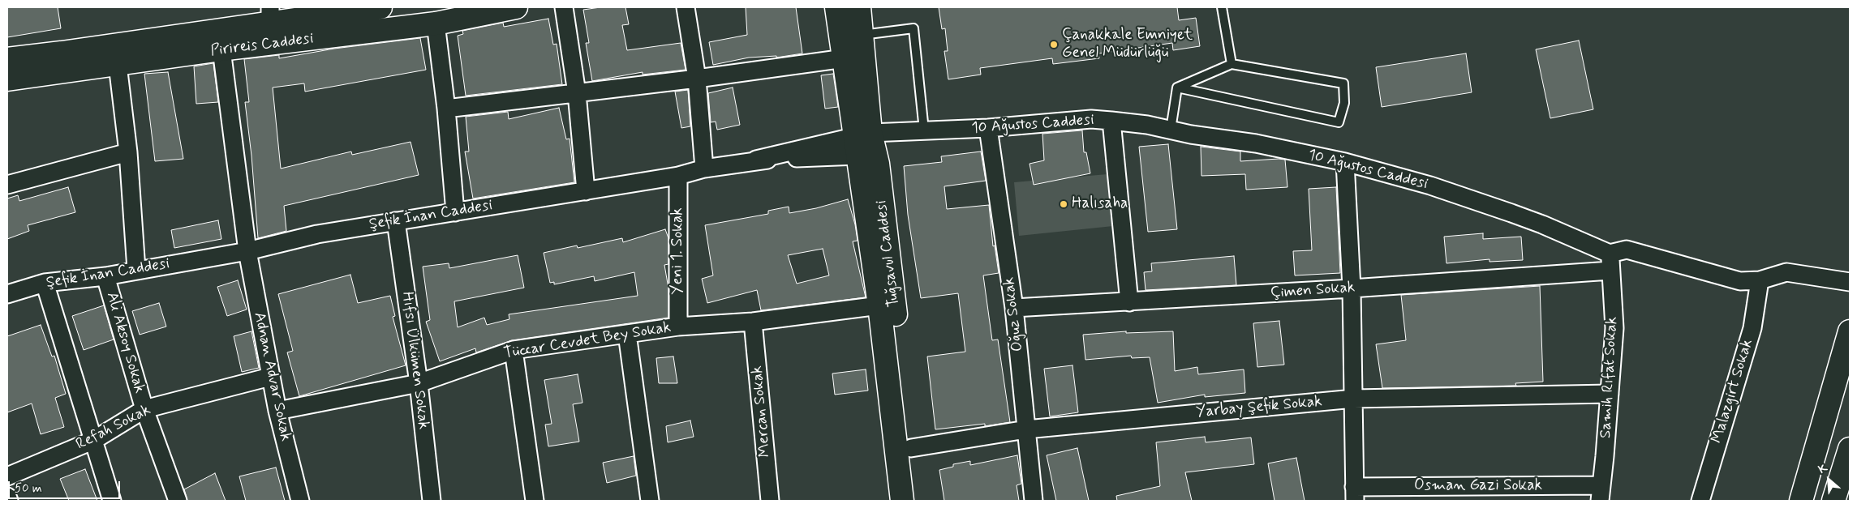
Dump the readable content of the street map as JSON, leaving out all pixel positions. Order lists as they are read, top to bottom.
{
  "streets": {
    "main road": ["Pirireis Caddesi", "Tuğsavul Caddesi"],
    "street": [
      "10 Ağustos Caddesi",
      "Şefik İnan Caddesi",
      "Yeni 1. Sokak",
      "Çimen Sokak",
      "Oğuz Sokak",
      "Tüccar Cevdet Bey Sokak",
      "Ali Aksoy Sokak",
      "Hıfsı Ülkümen Sokak",
      "Adnan Advar Sokak",
      "Samih Rıfat Sokak",
      "Malazgirt Sokak",
      "Yarbay Şefik Sokak",
      "Mercan Sokak",
      "Refah Sokak",
      "Osman Gazi Sokak"
    ]
  },
  "crossings": [
    ["Pirireis Caddesi", "Adnan Advar Sokak"],
    ["10 Ağustos Caddesi", "Şefik İnan Caddesi"],
    ["10 Ağustos Caddesi", "Tuğsavul Caddesi"],
    ["10 Ağustos Caddesi", "Oğuz Sokak"],
    ["10 Ağustos Caddesi", "Samih Rıfat Sokak"],
    ["Şefik İnan Caddesi", "Yeni 1. Sokak"],
    ["Şefik İnan Caddesi", "Ali Aksoy Sokak"],
    ["Şefik İnan Caddesi", "Hıfsı Ülkümen Sokak"],
    ["Şefik İnan Caddesi", "Adnan Advar Sokak"],
    ["Yeni 1. Sokak", "Tüccar Cevdet Bey Sokak"],
    ["Tuğsavul Caddesi", "Yarbay Şefik Sokak"],
    ["Çimen Sokak", "Oğuz Sokak"],
    ["Çimen Sokak", "Samih Rıfat Sokak"],
    ["Oğuz Sokak", "Yarbay Şefik Sokak"],
    ["Tüccar Cevdet Bey Sokak", "Hıfsı Ülkümen Sokak"],
    ["Tüccar Cevdet Bey Sokak", "Adnan Advar Sokak"],
    ["Tüccar Cevdet Bey Sokak", "Mercan Sokak"],
    ["Ali Aksoy Sokak", "Refah Sokak"],
    ["Adnan Advar Sokak", "Refah Sokak"],
    ["Samih Rıfat Sokak", "Yarbay Şefik Sokak"],
    ["Samih Rıfat Sokak", "Osman Gazi Sokak"]
  ],
  "places": ["Çanakkale Emniyet Genel Müdürlüğü", "Halısaha"],
  "scale_bar": "50 m",
  "north": "top left"
}
